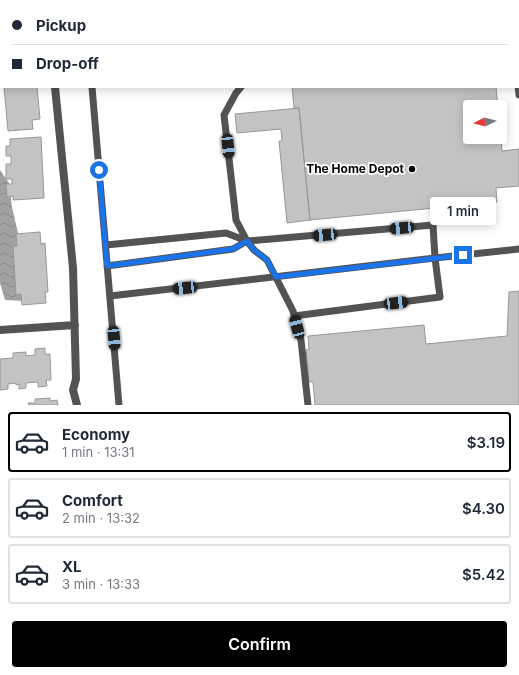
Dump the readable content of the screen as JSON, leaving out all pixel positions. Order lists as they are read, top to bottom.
{
  "places": ["The Home Depot"],
  "north": "left",
  "page": {
    "banner": ["Pickup", "Drop-off"],
    "bubble": "1 min",
    "list": [
      {
        "name": "Economy",
        "note": "1 min · 13:31",
        "value": "$3.19"
      },
      {
        "name": "Comfort",
        "note": "2 min · 13:32",
        "value": "$4.30"
      },
      {
        "name": "XL",
        "note": "3 min · 13:33",
        "value": "$5.42"
      }
    ],
    "buttons": "Confirm"
  }
}
